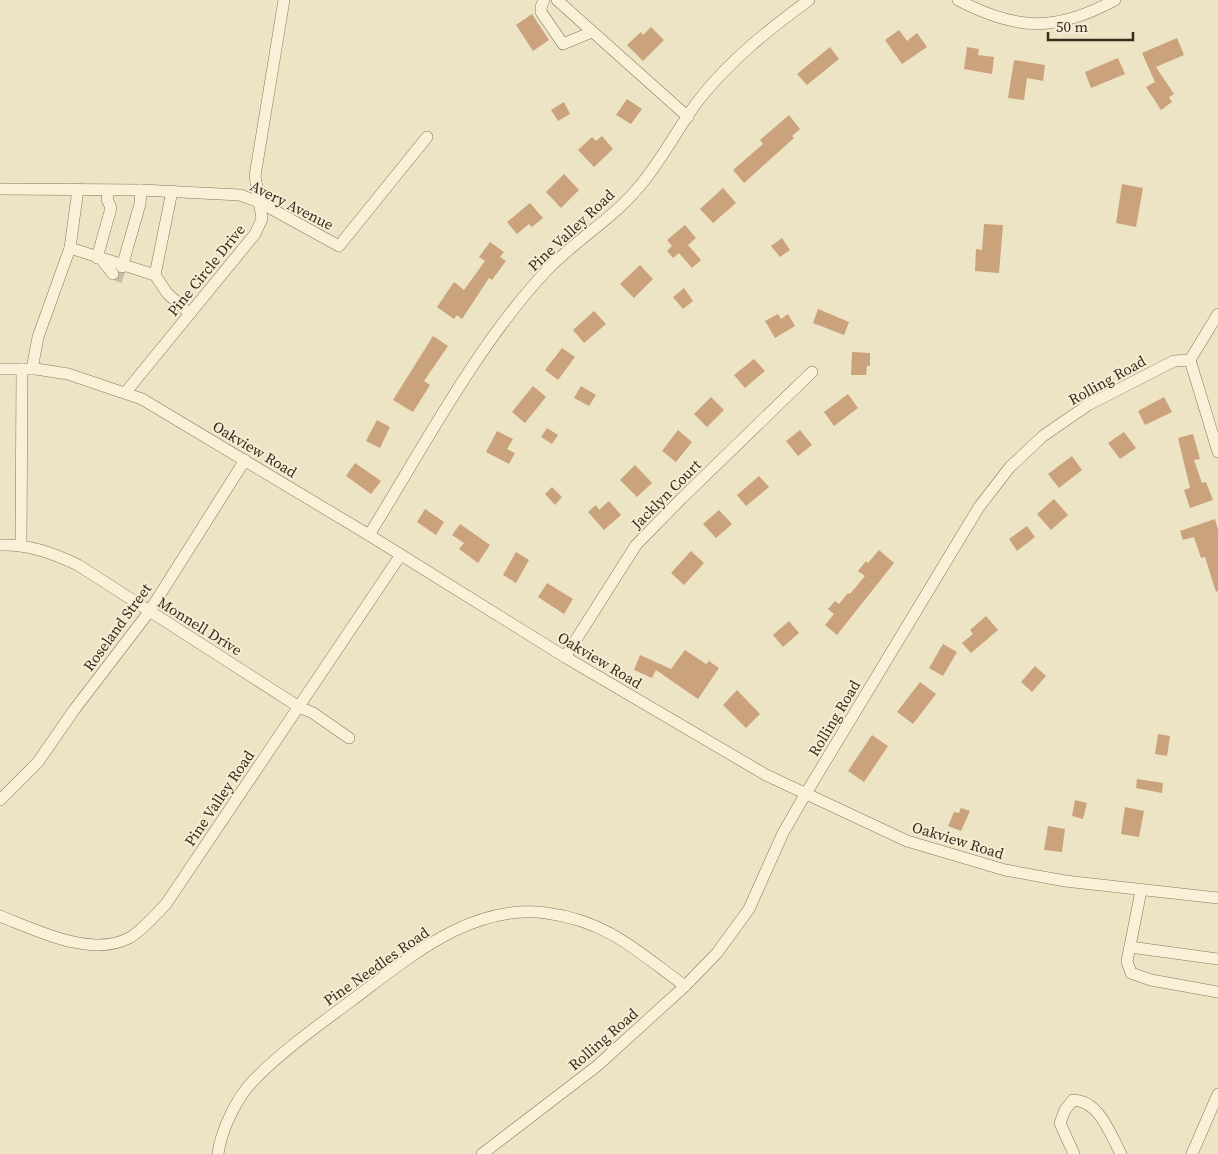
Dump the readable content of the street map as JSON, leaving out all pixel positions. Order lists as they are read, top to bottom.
{
  "streets": {
    "street": [
      "Avery Avenue",
      "Pine Valley Road",
      "Pine Circle Drive",
      "Rolling Road",
      "Oakview Road",
      "Jacklyn Court",
      "Monnell Drive",
      "Roseland Street",
      "Pine Needles Road"
    ]
  },
  "crossings": [
    ["Avery Avenue", "Pine Circle Drive"],
    ["Pine Valley Road", "Oakview Road"],
    ["Pine Valley Road", "Monnell Drive"],
    ["Pine Circle Drive", "Oakview Road"],
    ["Rolling Road", "Oakview Road"],
    ["Rolling Road", "Pine Needles Road"],
    ["Oakview Road", "Jacklyn Court"],
    ["Oakview Road", "Roseland Street"],
    ["Monnell Drive", "Roseland Street"]
  ],
  "scale_bar": "50 m"
}
